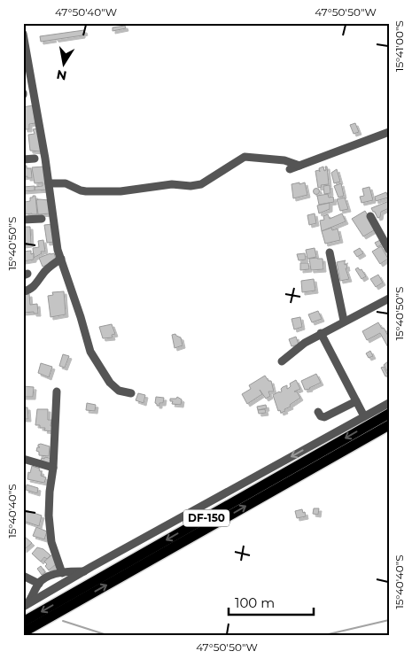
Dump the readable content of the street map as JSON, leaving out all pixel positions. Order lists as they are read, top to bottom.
{
  "streets": {
    "main road": ["DF-150"]
  },
  "scale_bar": "100 m",
  "north": "bottom",
  "coordinates": [
    "47°50'40\"W",
    "47°50'50\"W",
    "15°41'00\"S",
    "15°40'50\"S",
    "15°40'40\"S"
  ]
}
